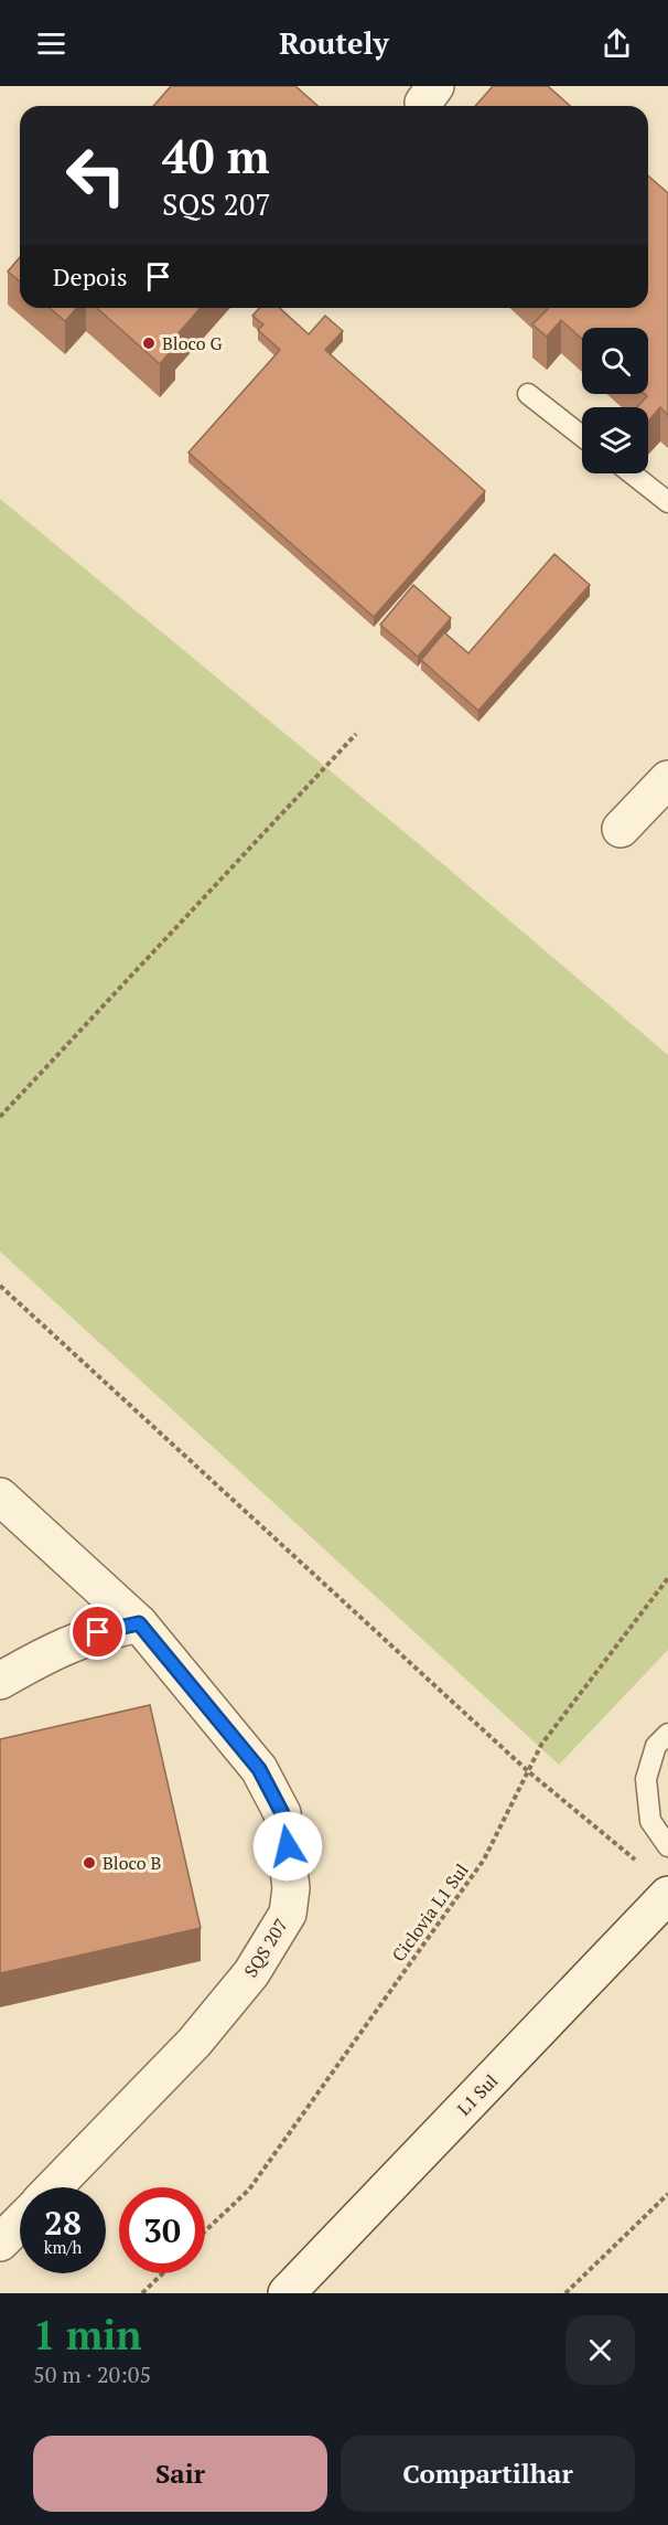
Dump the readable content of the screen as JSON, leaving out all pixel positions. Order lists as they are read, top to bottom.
{
  "streets": {
    "street": ["SQS 207", "L1 Sul"],
    "path": ["Ciclovia L1 Sul"]
  },
  "places": ["Bloco G", "Bloco B"],
  "page": {
    "header": "Routely",
    "turn": ["40 m", "SQS 207"],
    "then": "Depois",
    "speed": "28 km/h",
    "limit": "30",
    "heading": ["1 min", "50 m · 20:05"],
    "buttons": ["Sair", "Compartilhar"]
  }
}
